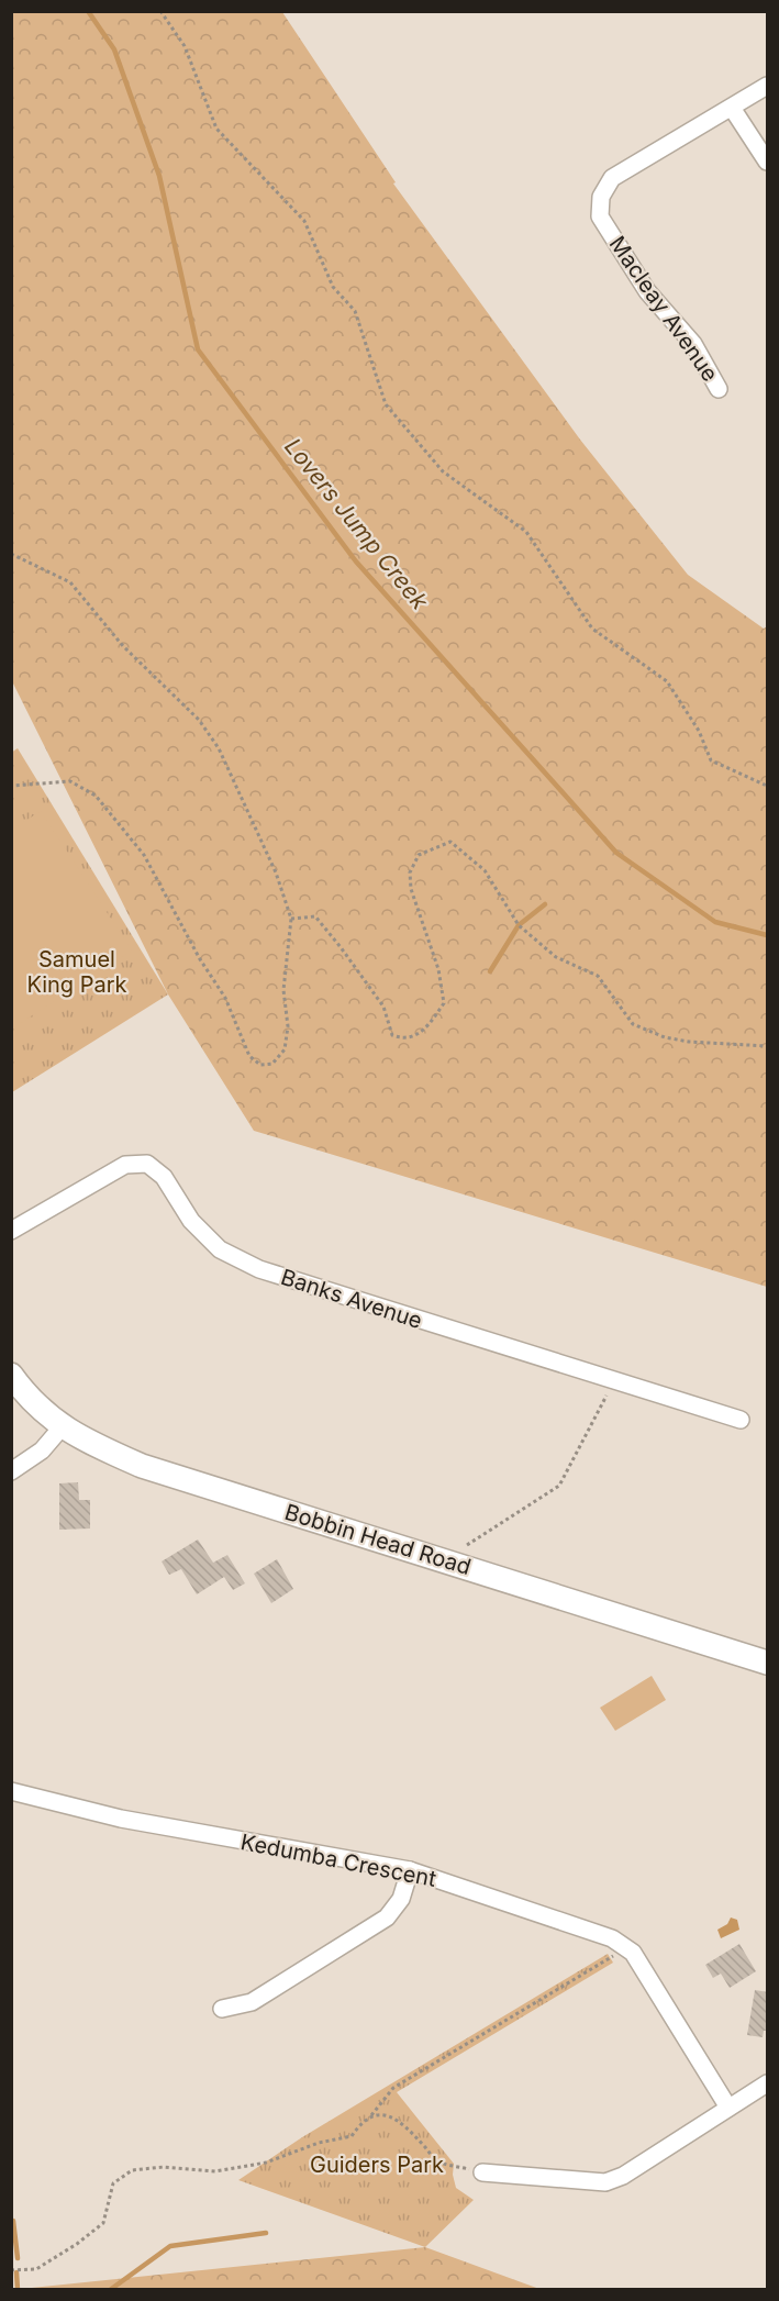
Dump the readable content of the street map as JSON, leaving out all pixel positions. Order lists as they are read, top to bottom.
{
  "streets": {
    "main road": ["Bobbin Head Road"],
    "street": ["Macleay Avenue", "Banks Avenue", "Kedumba Crescent"]
  },
  "water": ["Lovers Jump Creek"],
  "parks": ["Samuel King Park", "Guiders Park"]
}
